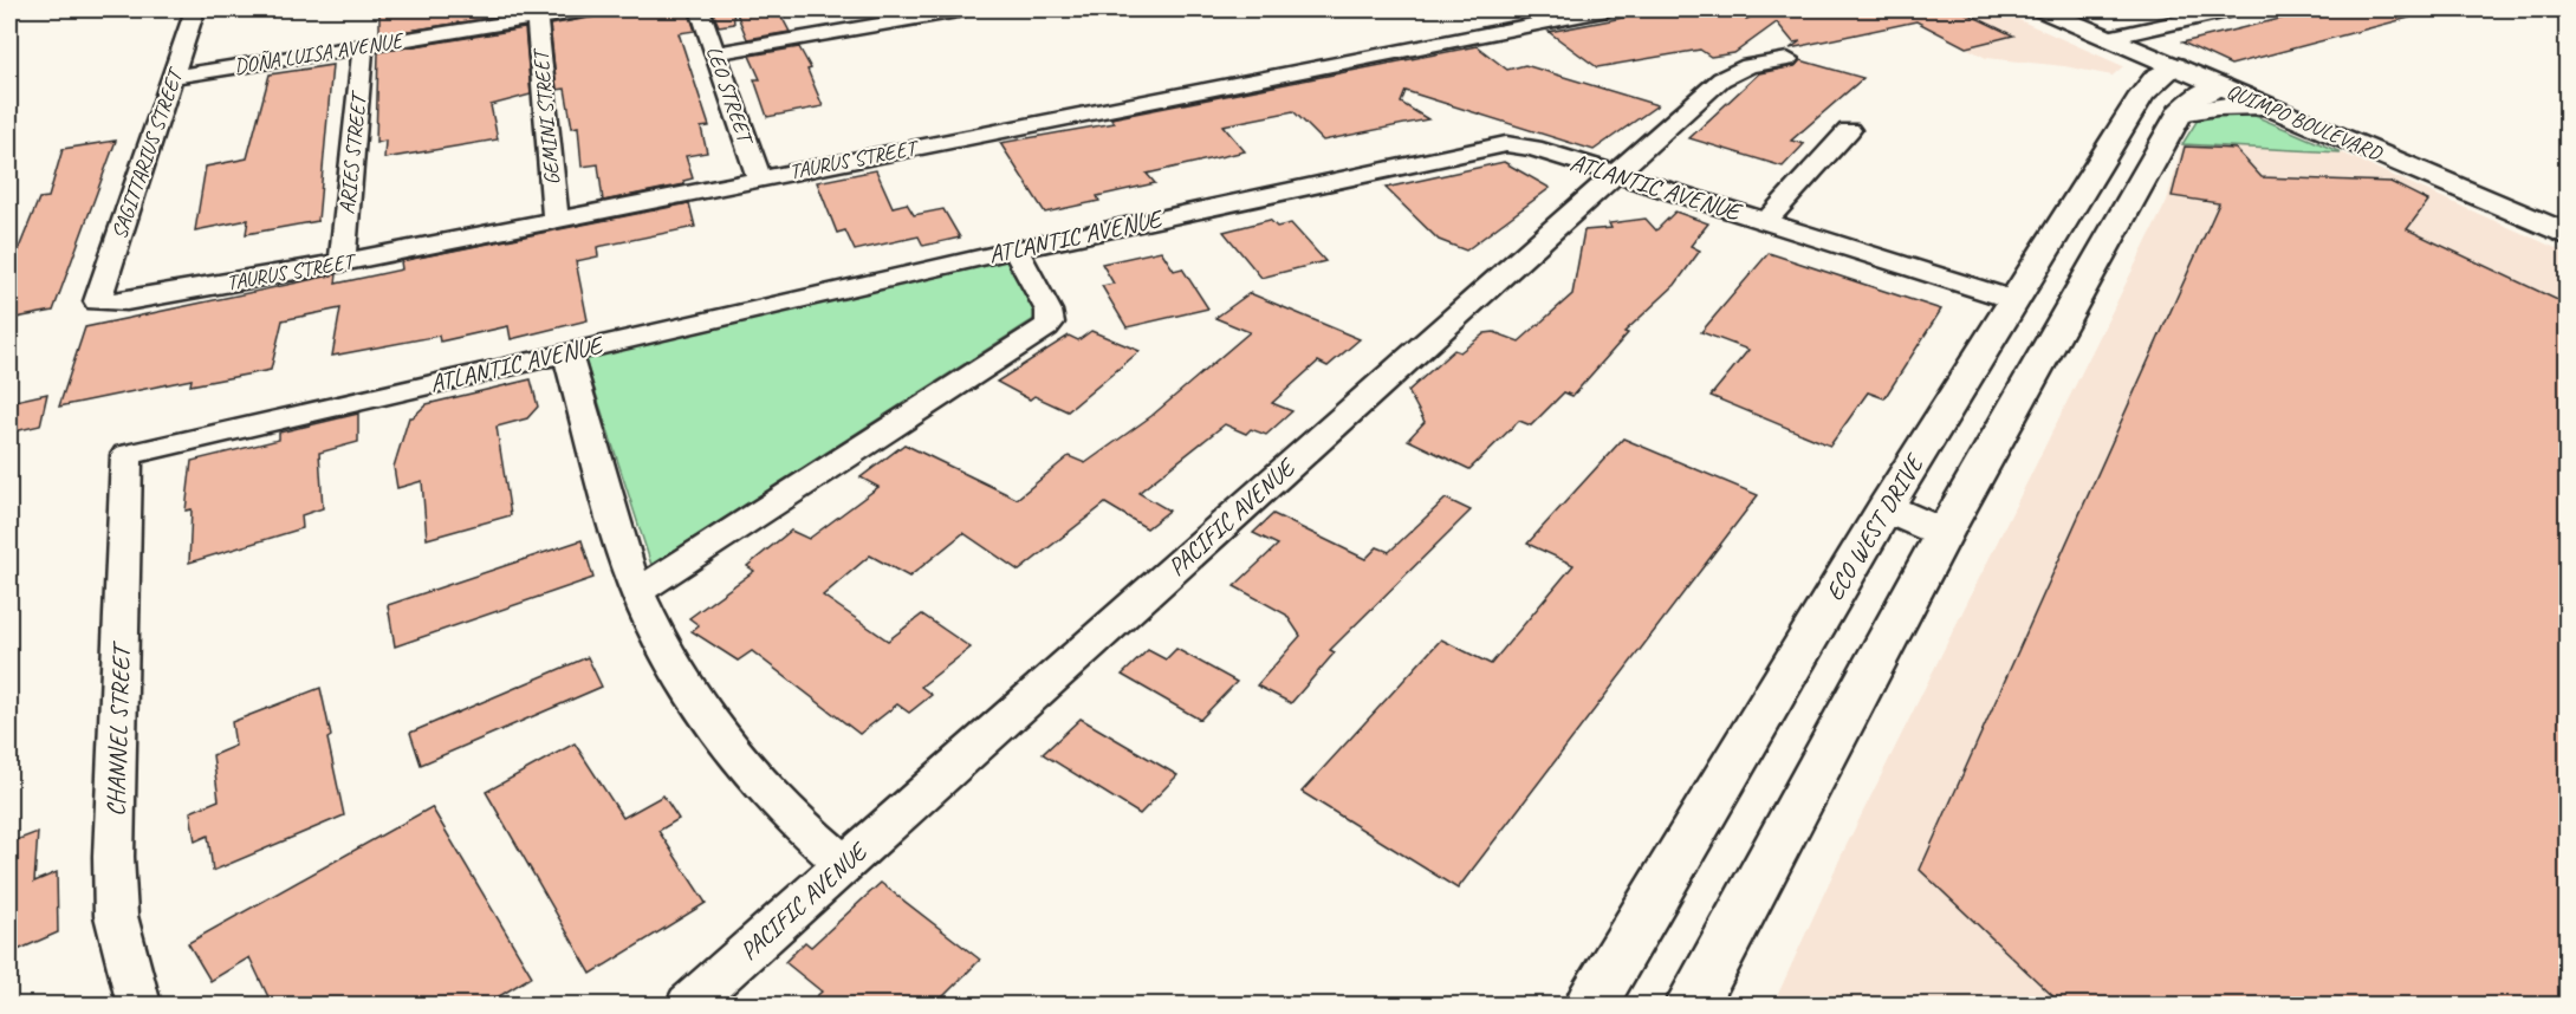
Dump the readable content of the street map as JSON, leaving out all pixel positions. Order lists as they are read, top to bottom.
{
  "streets": {
    "street": [
      "DOÑA LUISA AVENUE",
      "LEO STREET",
      "GEMINI STREET",
      "QUIMPO BOULEVARD",
      "SAGITTARIUS STREET",
      "ARIES STREET",
      "TAURUS STREET",
      "ATLANTIC AVENUE",
      "PACIFIC AVENUE",
      "ECO WEST DRIVE",
      "CHANNEL STREET"
    ]
  },
  "crossings": [
    ["DOÑA LUISA AVENUE", "GEMINI STREET"],
    ["DOÑA LUISA AVENUE", "SAGITTARIUS STREET"],
    ["DOÑA LUISA AVENUE", "ARIES STREET"],
    ["LEO STREET", "TAURUS STREET"],
    ["GEMINI STREET", "TAURUS STREET"],
    ["QUIMPO BOULEVARD", "ECO WEST DRIVE"],
    ["SAGITTARIUS STREET", "TAURUS STREET"],
    ["ARIES STREET", "TAURUS STREET"],
    ["ATLANTIC AVENUE", "PACIFIC AVENUE"],
    ["ATLANTIC AVENUE", "ECO WEST DRIVE"],
    ["ATLANTIC AVENUE", "CHANNEL STREET"]
  ]
}
